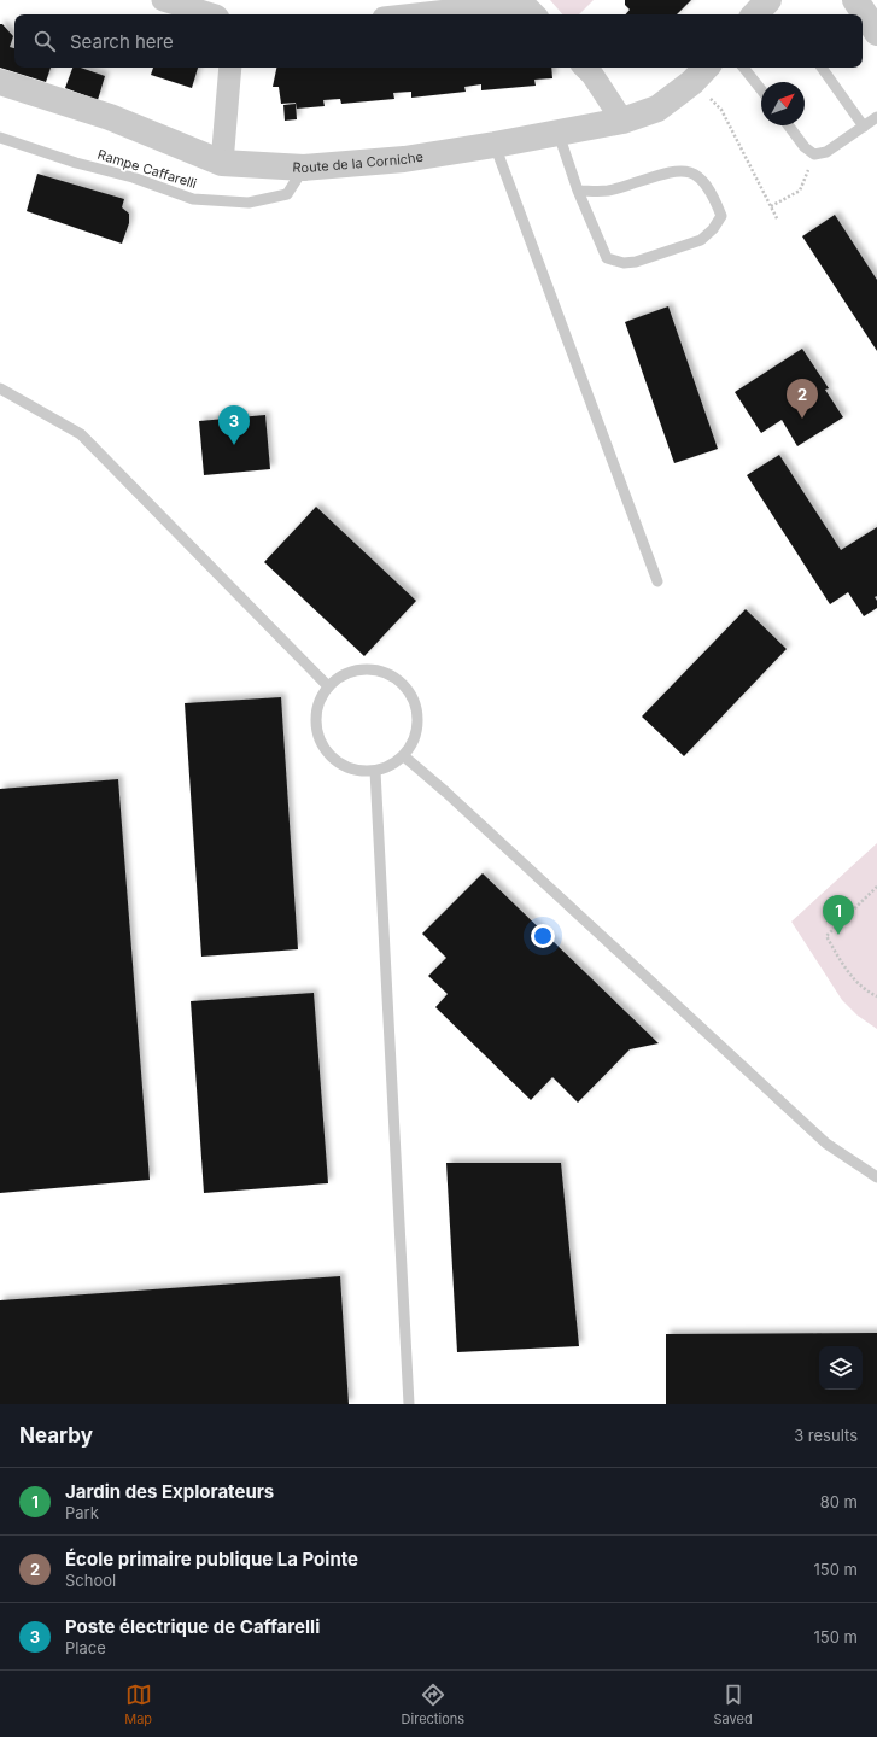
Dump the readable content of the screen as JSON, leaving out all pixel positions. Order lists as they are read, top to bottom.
{
  "streets": {
    "street": ["Route de la Corniche"],
    "lane": ["Rampe Caffarelli"]
  },
  "crossings": [
    ["Route de la Corniche", "Rampe Caffarelli"]
  ],
  "north": "top right",
  "page": {
    "search": "Search here",
    "pins": ["2", "3", "1"],
    "heading": ["Nearby", "3 results"],
    "list": [
      {
        "mark": "1",
        "name": "Jardin des Explorateurs",
        "note": "Park",
        "value": "80 m"
      },
      {
        "mark": "2",
        "name": "École primaire publique La Pointe",
        "note": "School",
        "value": "150 m"
      },
      {
        "mark": "3",
        "name": "Poste électrique de Caffarelli",
        "note": "Place",
        "value": "150 m"
      }
    ],
    "nav": ["Map", "Directions", "Saved"]
  }
}
